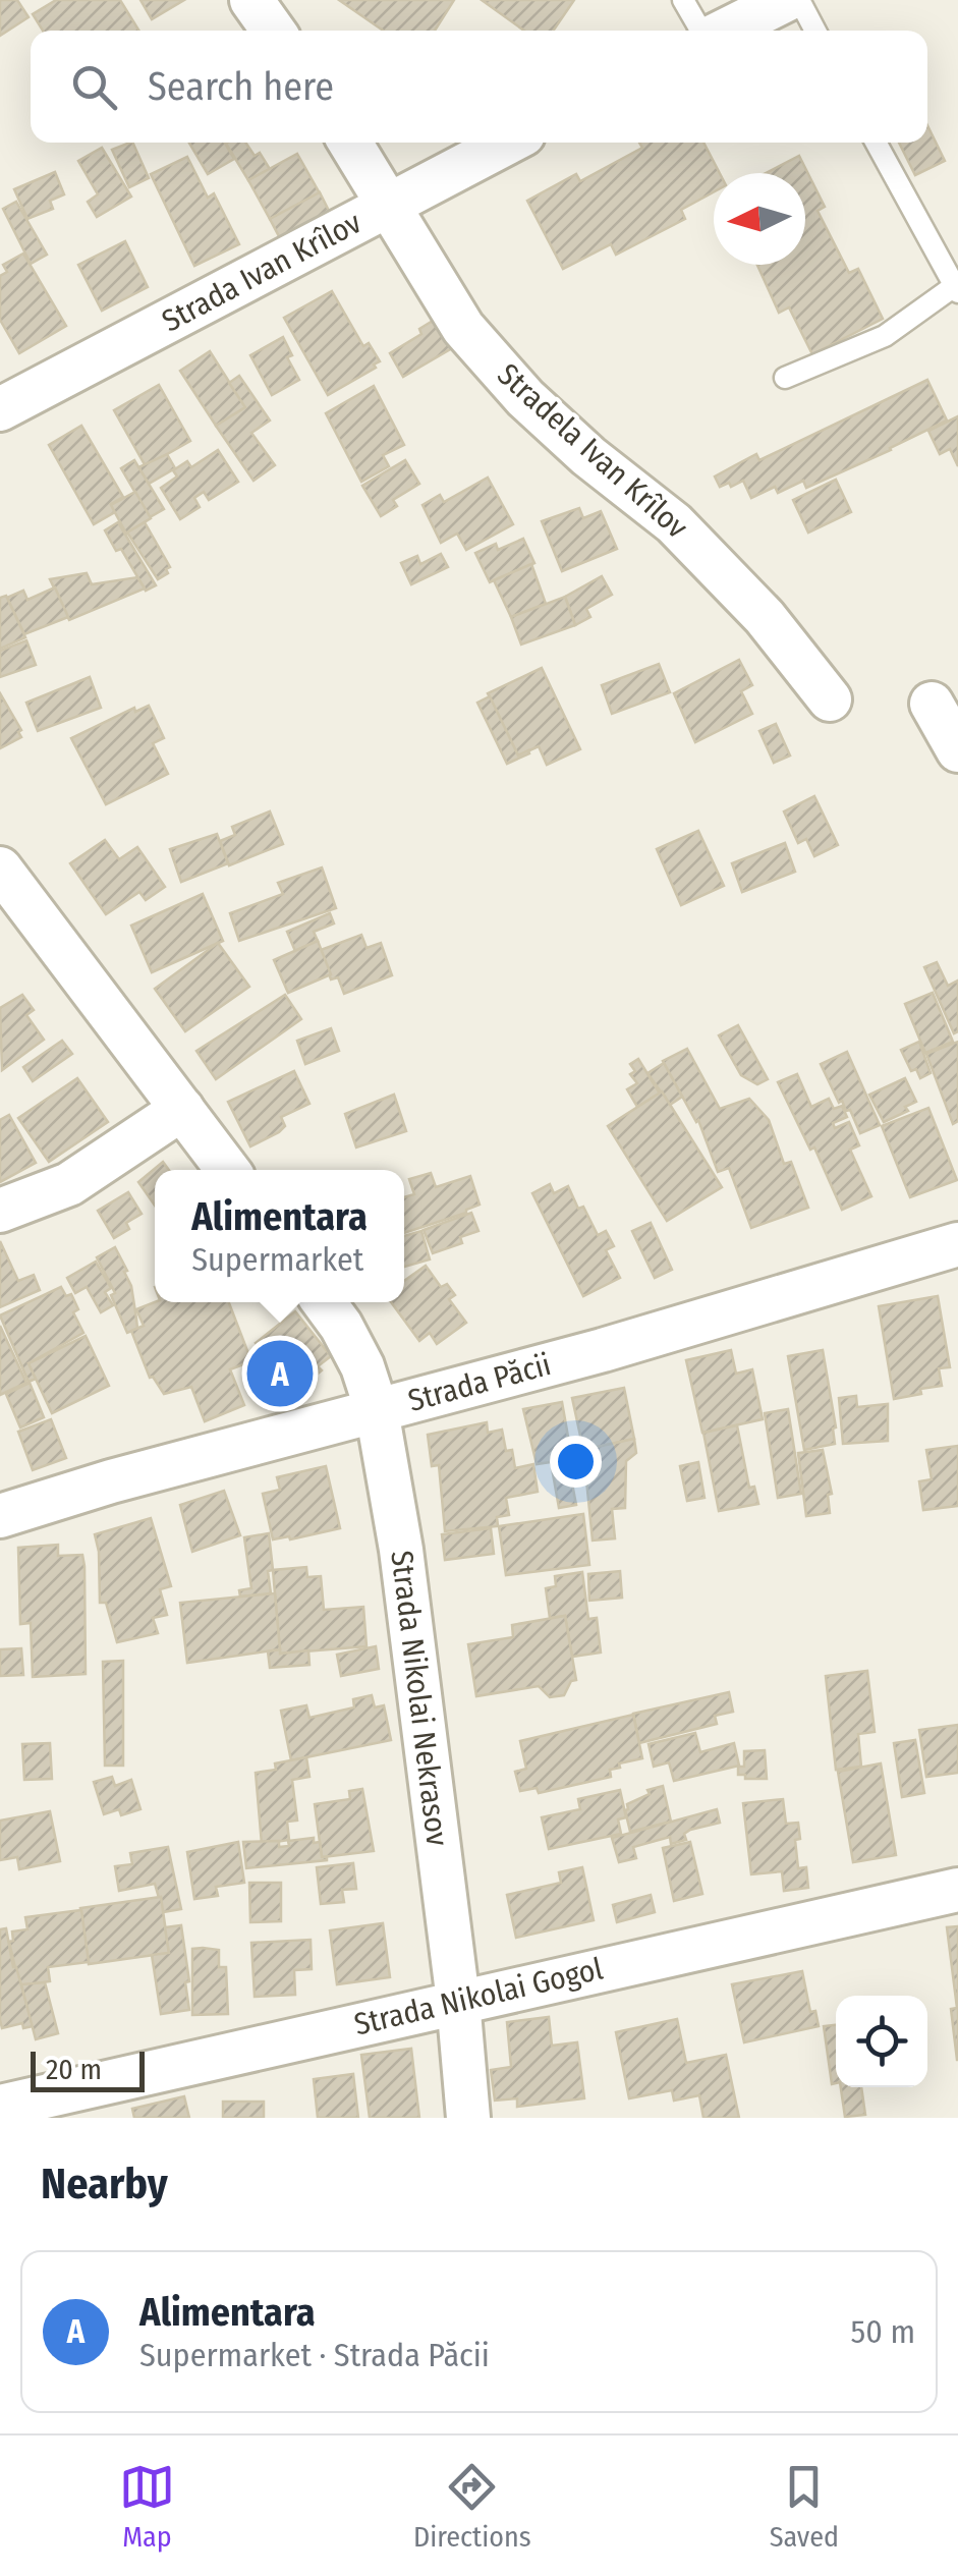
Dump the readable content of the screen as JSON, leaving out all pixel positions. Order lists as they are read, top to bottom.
{
  "streets": {
    "street": [
      "Strada Ivan Krîlov",
      "Stradela Ivan Krîlov",
      "Strada Păcii",
      "Strada Nikolai Nekrasov",
      "Strada Nikolai Gogol"
    ]
  },
  "crossings": [
    ["Strada Ivan Krîlov", "Stradela Ivan Krîlov"],
    ["Strada Păcii", "Strada Nikolai Nekrasov"],
    ["Strada Nikolai Nekrasov", "Strada Nikolai Gogol"]
  ],
  "scale_bar": "20 m",
  "north": "left",
  "page": {
    "search": "Search here",
    "popup": ["Alimentara", "Supermarket"],
    "pins": "A",
    "scale": "20 m",
    "heading": "Nearby",
    "list": [
      {
        "mark": "A",
        "name": "Alimentara",
        "note": "Supermarket · Strada Păcii",
        "value": "50 m"
      }
    ],
    "nav": ["Map", "Directions", "Saved"]
  }
}
